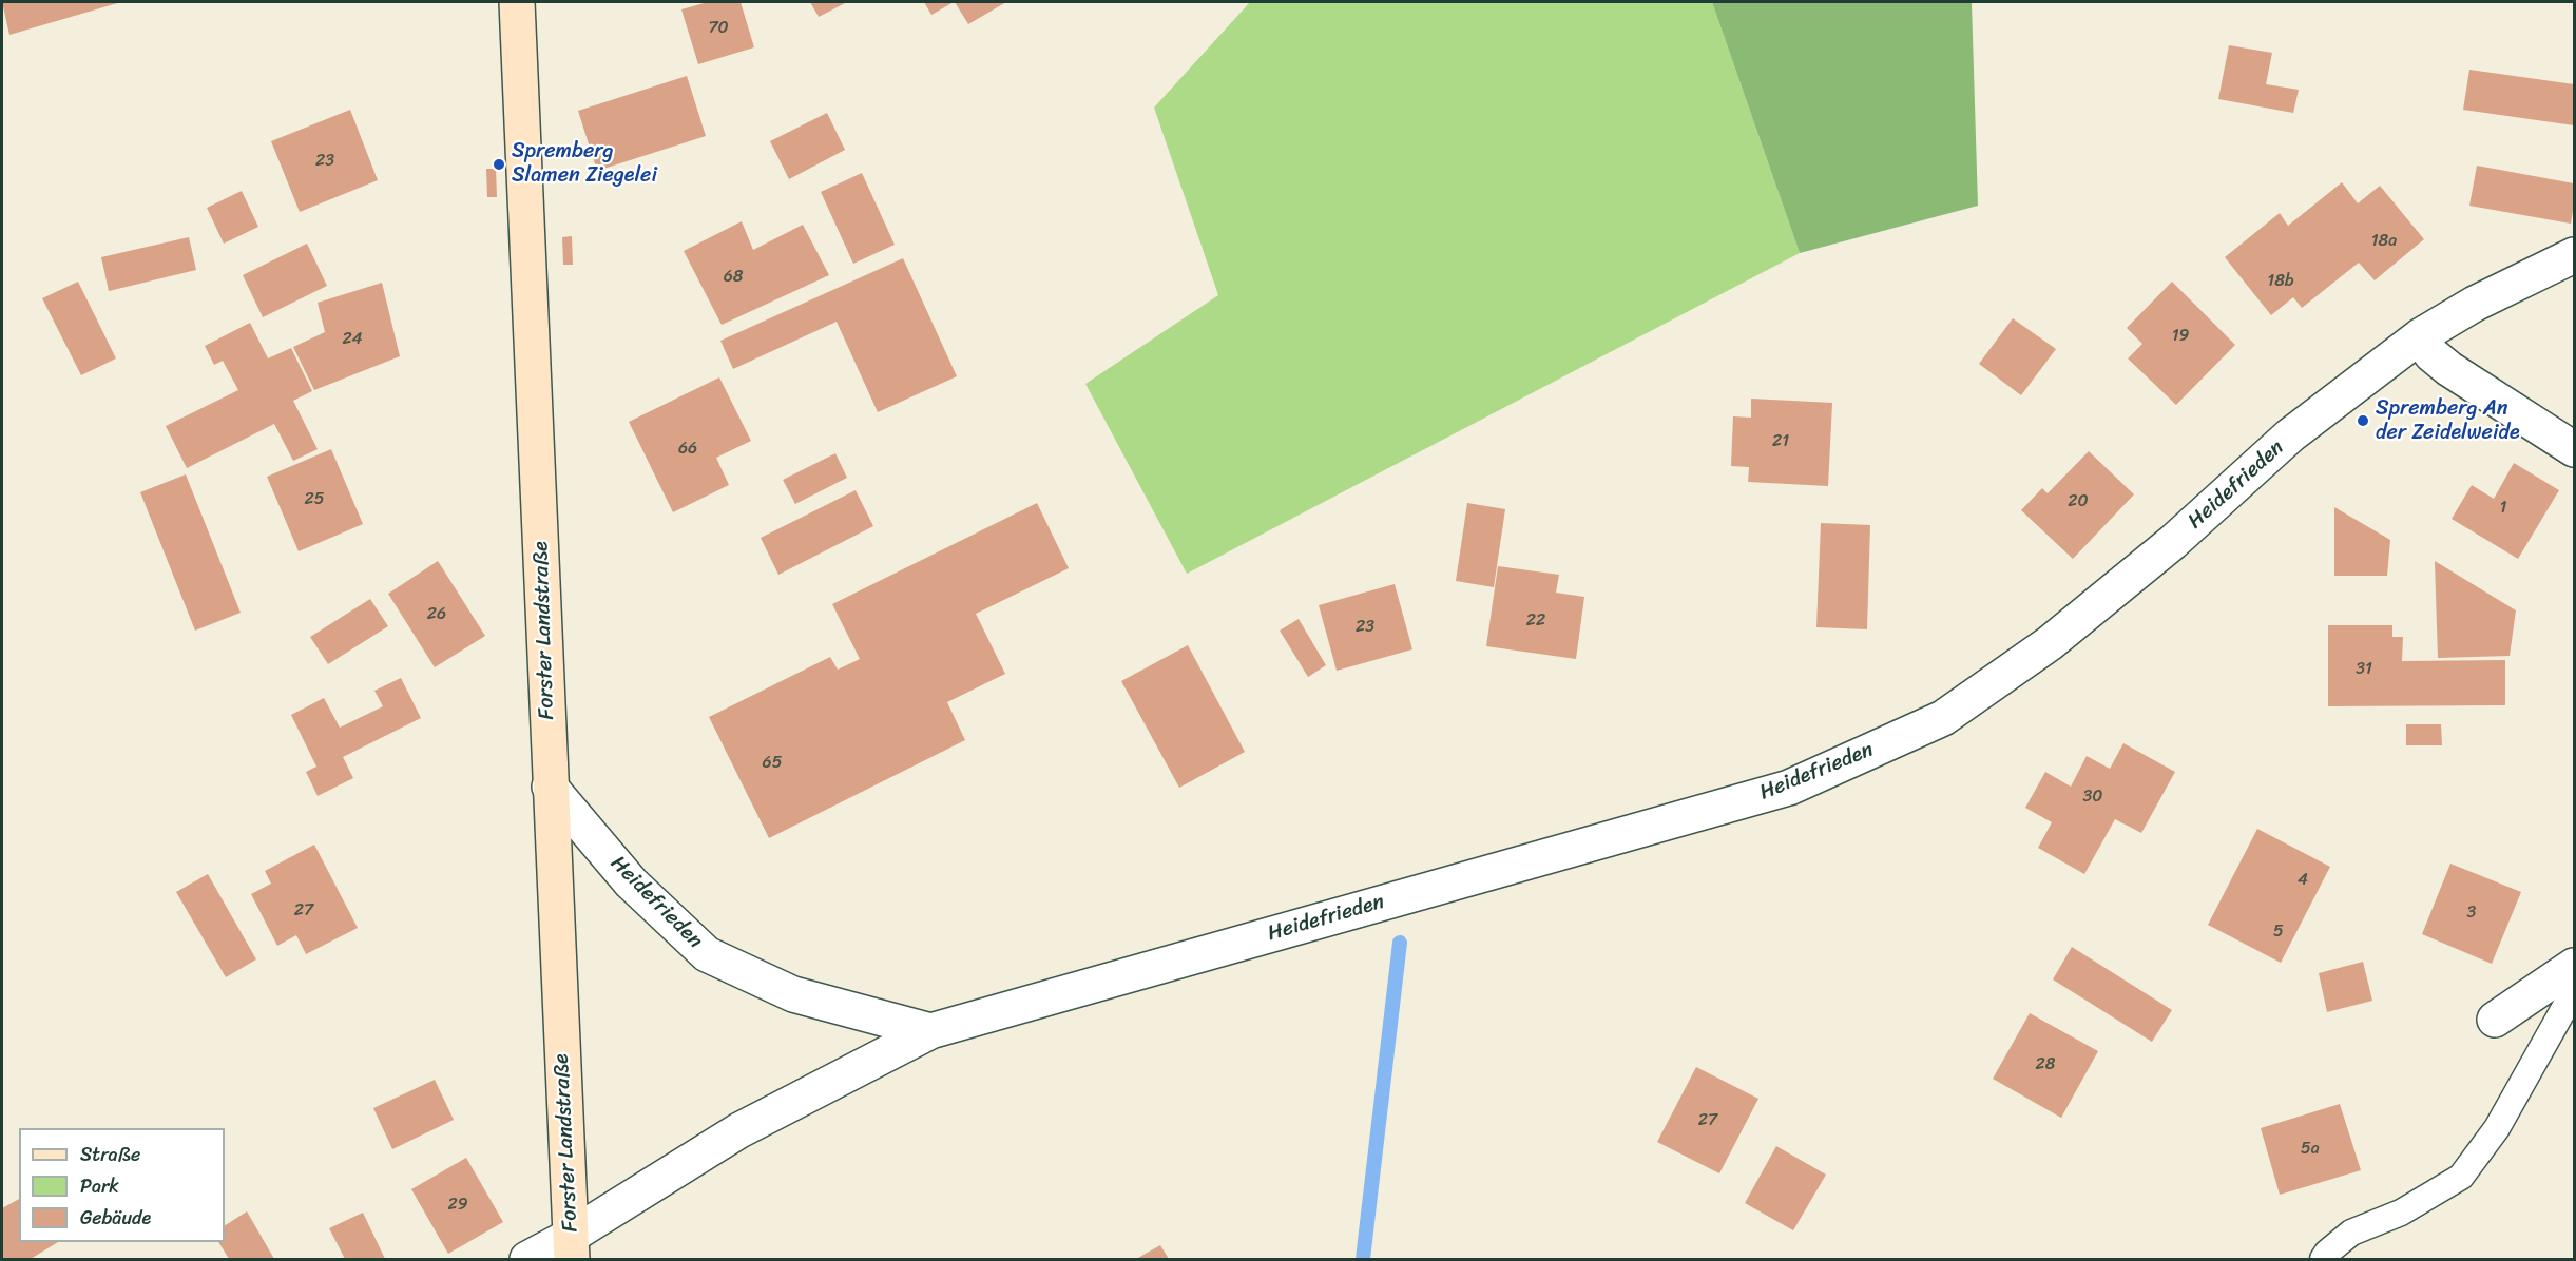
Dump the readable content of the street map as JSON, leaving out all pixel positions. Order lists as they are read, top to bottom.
{
  "streets": {
    "main road": ["Forster Landstraße"],
    "street": ["Heidefrieden"]
  },
  "crossings": [
    ["Heidefrieden", "Forster Landstraße"]
  ],
  "places": ["Spremberg Slamen Ziegelei", "Spremberg An der Zeidelweide"],
  "house_numbers": [
    "70",
    "23",
    "18a",
    "68",
    "18b",
    "19",
    "24",
    "21",
    "66",
    "25",
    "20",
    "1",
    "26",
    "22",
    "23",
    "31",
    "65",
    "30",
    "4",
    "27",
    "3",
    "5",
    "28",
    "27",
    "5a",
    "29"
  ],
  "legend": ["Straße", "Park", "Gebäude"]
}
